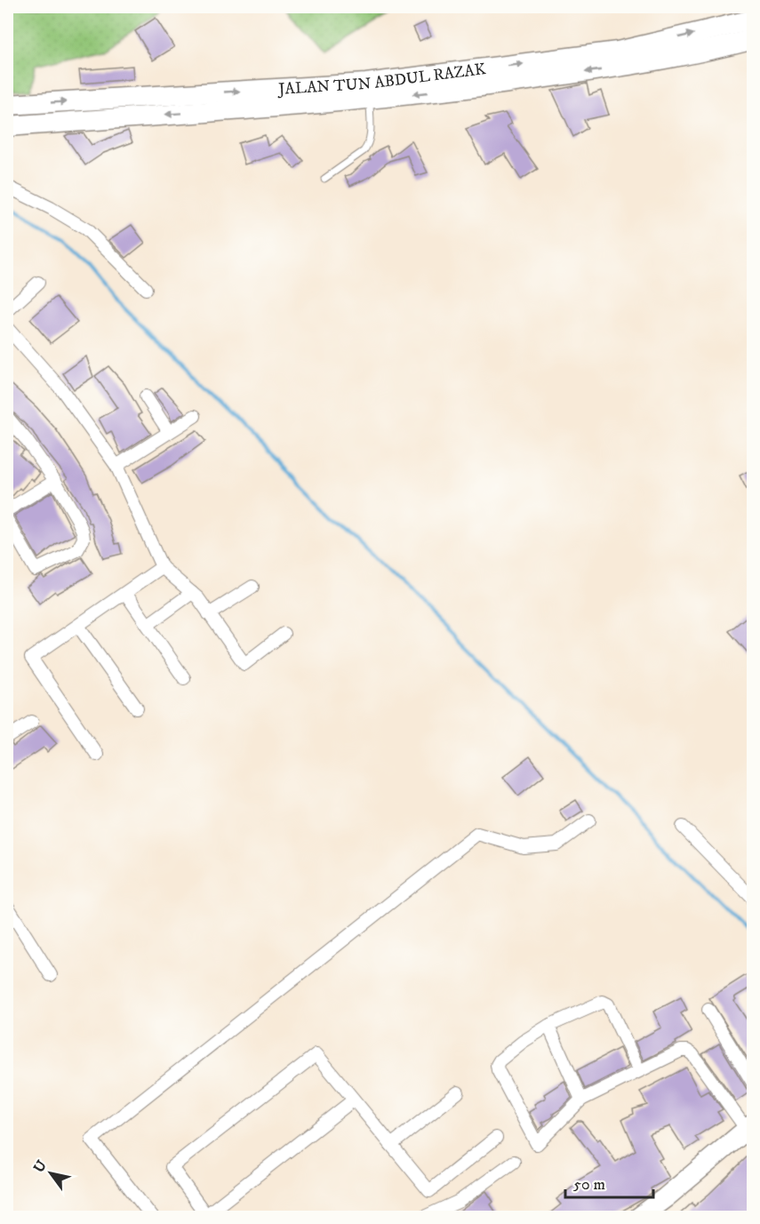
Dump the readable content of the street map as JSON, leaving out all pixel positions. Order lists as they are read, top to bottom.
{
  "streets": {
    "main road": ["JALAN TUN ABDUL RAZAK"]
  },
  "scale_bar": "50 m",
  "north": "top left"
}
